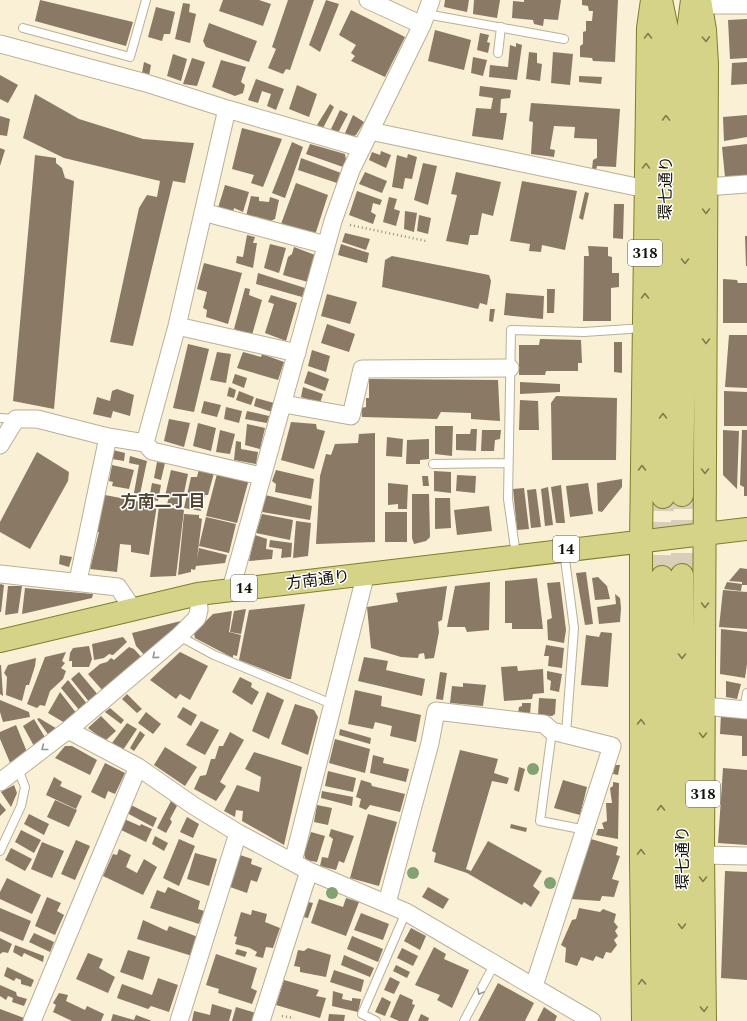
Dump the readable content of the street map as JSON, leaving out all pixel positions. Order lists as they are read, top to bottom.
{
  "streets": {
    "main road": [
      "環七通り",
      "318",
      "14",
      "方南通り"
    ]
  },
  "crossings": [
    ["環七通り", "318"],
    ["318", "14"],
    ["318", "方南通り"],
    ["14", "方南通り"]
  ],
  "districts": ["方南二丁目"]
}
